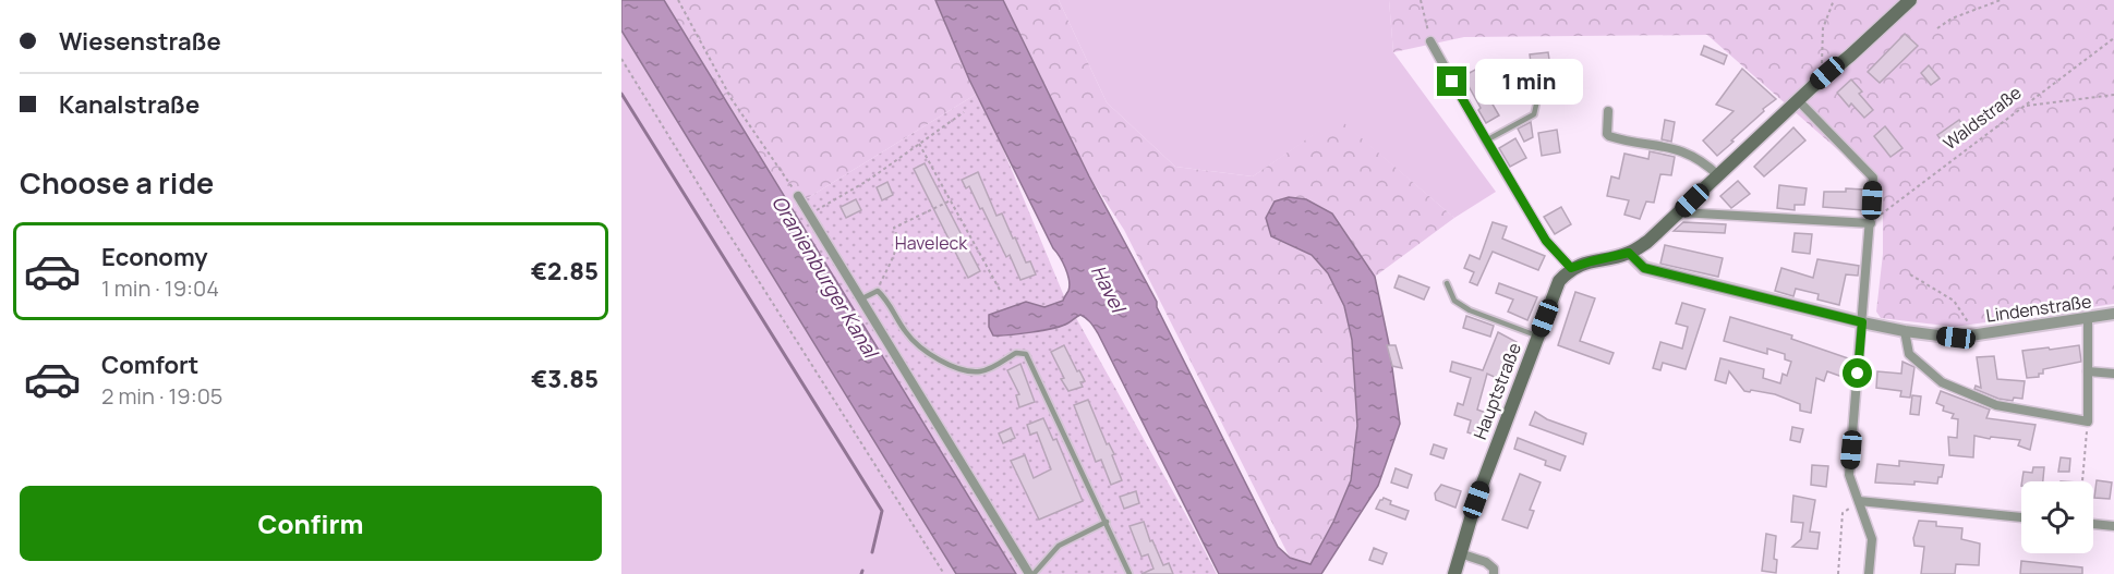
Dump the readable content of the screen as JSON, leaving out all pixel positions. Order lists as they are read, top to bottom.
{
  "streets": {
    "main road": ["Hauptstraße"],
    "street": ["Lindenstraße"],
    "path": ["Waldstraße"]
  },
  "water": ["Oranienburger Kanal", "Havel"],
  "parks": ["Haveleck"],
  "page": {
    "banner": ["Wiesenstraße", "Kanalstraße"],
    "bubble": "1 min",
    "heading": "Choose a ride",
    "list": [
      {
        "name": "Economy",
        "note": "1 min · 19:04",
        "value": "€2.85"
      },
      {
        "name": "Comfort",
        "note": "2 min · 19:05",
        "value": "€3.85"
      }
    ],
    "buttons": "Confirm"
  }
}
